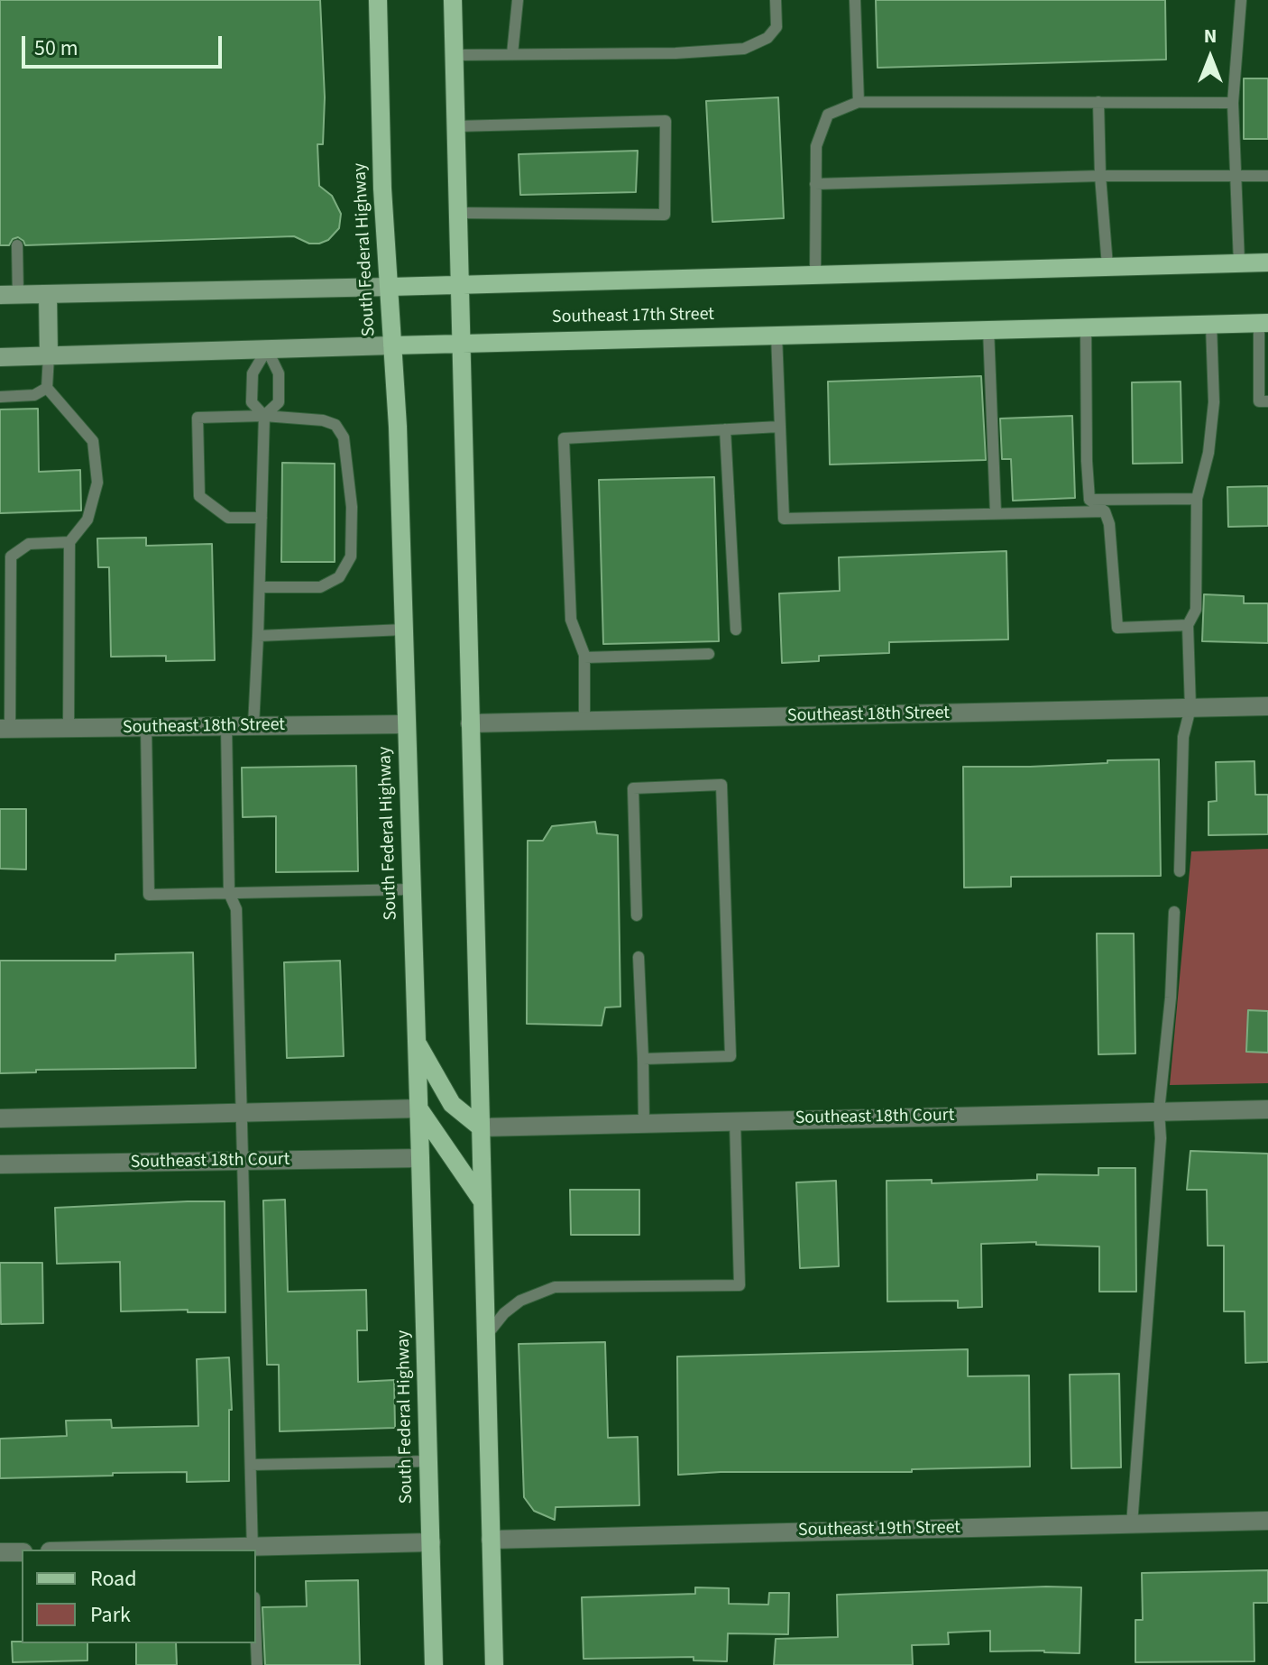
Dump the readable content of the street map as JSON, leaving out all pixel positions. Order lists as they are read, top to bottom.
{
  "streets": {
    "main road": ["South Federal Highway", "Southeast 17th Street"],
    "street": ["Southeast 18th Street", "Southeast 18th Court", "Southeast 19th Street"]
  },
  "crossings": [
    ["South Federal Highway", "Southeast 17th Street"],
    ["South Federal Highway", "Southeast 18th Street"],
    ["South Federal Highway", "Southeast 18th Court"]
  ],
  "legend": ["Road", "Park"],
  "scale_bar": "50 m",
  "north": "top"
}
